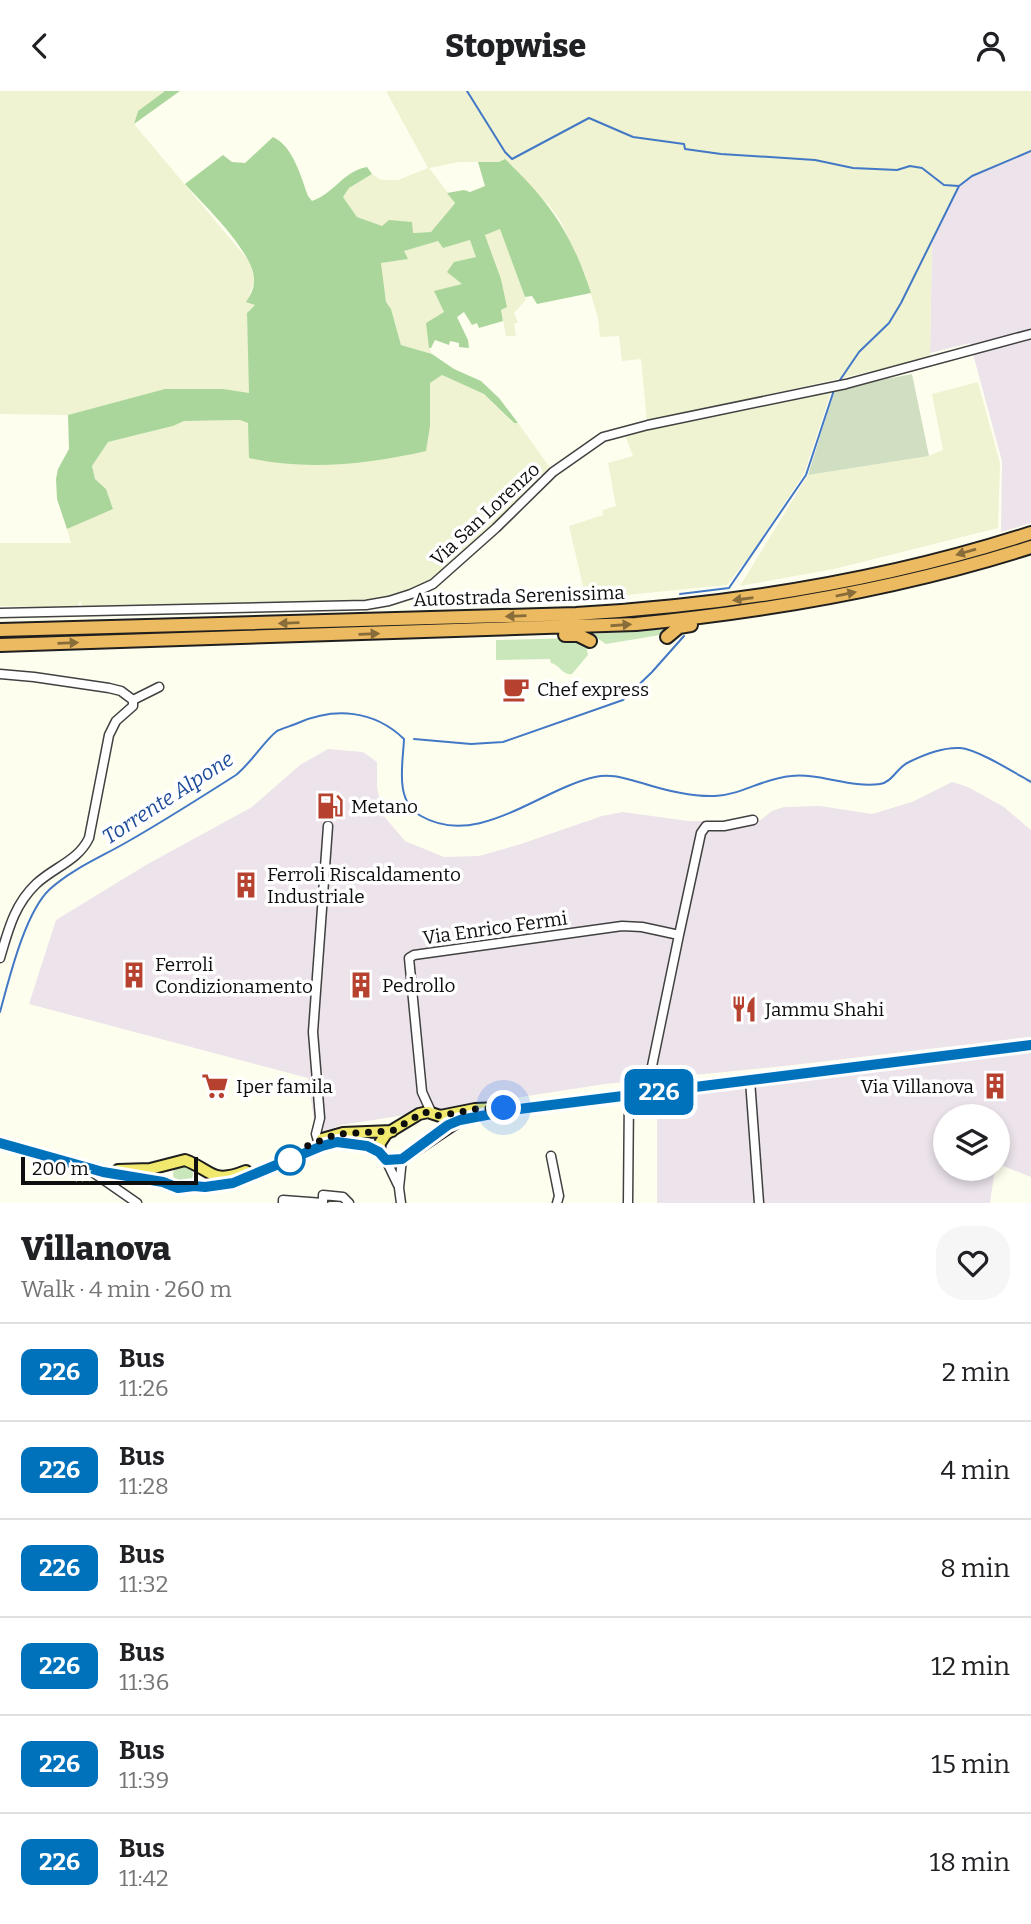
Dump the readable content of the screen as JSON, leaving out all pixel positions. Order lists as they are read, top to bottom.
{
  "streets": {
    "highway": ["Autostrada Serenissima"],
    "street": ["Via San Lorenzo", "Via Enrico Fermi"]
  },
  "water": ["Torrente Alpone"],
  "places": {
    "cafe": ["Chef express"],
    "fuel station": ["Metano"],
    "building": [
      "Ferroli Riscaldamento Industriale",
      "Ferroli Condizionamento",
      "Pedrollo",
      "Via Villanova"
    ],
    "restaurant": ["Jammu Shahi"],
    "supermarket": ["Iper famila"]
  },
  "lines": ["bus line 226"],
  "scale_bar": "200 m",
  "page": {
    "header": "Stopwise",
    "on_map": "226",
    "scale": "200 m",
    "heading": ["Villanova", "Walk · 4 min · 260 m"],
    "list": [
      {
        "mark": "226",
        "name": "Bus",
        "note": "11:26",
        "value": "2 min"
      },
      {
        "mark": "226",
        "name": "Bus",
        "note": "11:28",
        "value": "4 min"
      },
      {
        "mark": "226",
        "name": "Bus",
        "note": "11:32",
        "value": "8 min"
      },
      {
        "mark": "226",
        "name": "Bus",
        "note": "11:36",
        "value": "12 min"
      },
      {
        "mark": "226",
        "name": "Bus",
        "note": "11:39",
        "value": "15 min"
      },
      {
        "mark": "226",
        "name": "Bus",
        "note": "11:42",
        "value": "18 min"
      }
    ]
  }
}
